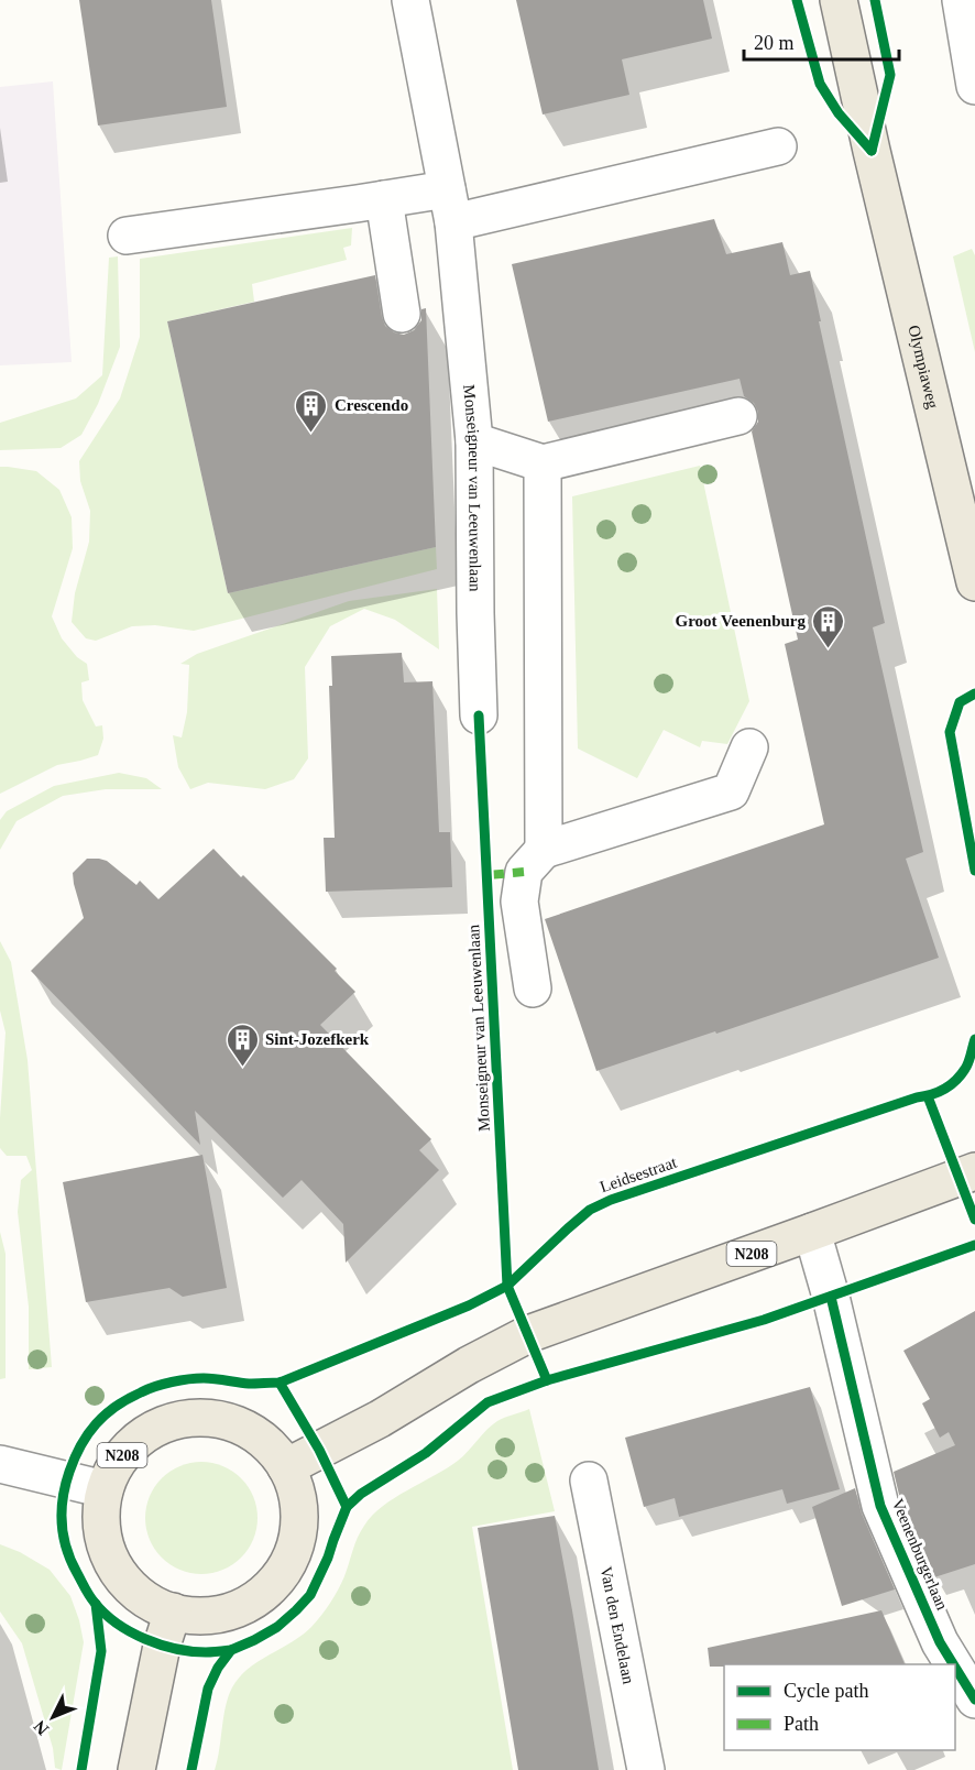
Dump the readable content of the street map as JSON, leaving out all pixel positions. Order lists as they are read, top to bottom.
{
  "streets": {
    "main road": ["Olympiaweg", "N208"],
    "street": ["Monseigneur van Leeuwenlaan", "Veenenburgerlaan", "Van den Endelaan"],
    "cycle path": ["Leidsestraat"]
  },
  "crossings": [
    ["N208", "Veenenburgerlaan"]
  ],
  "places": {
    "building": ["Crescendo", "Groot Veenenburg", "Sint-Jozefkerk"]
  },
  "legend": ["Cycle path", "Path"],
  "scale_bar": "20 m",
  "north": "bottom left"
}
